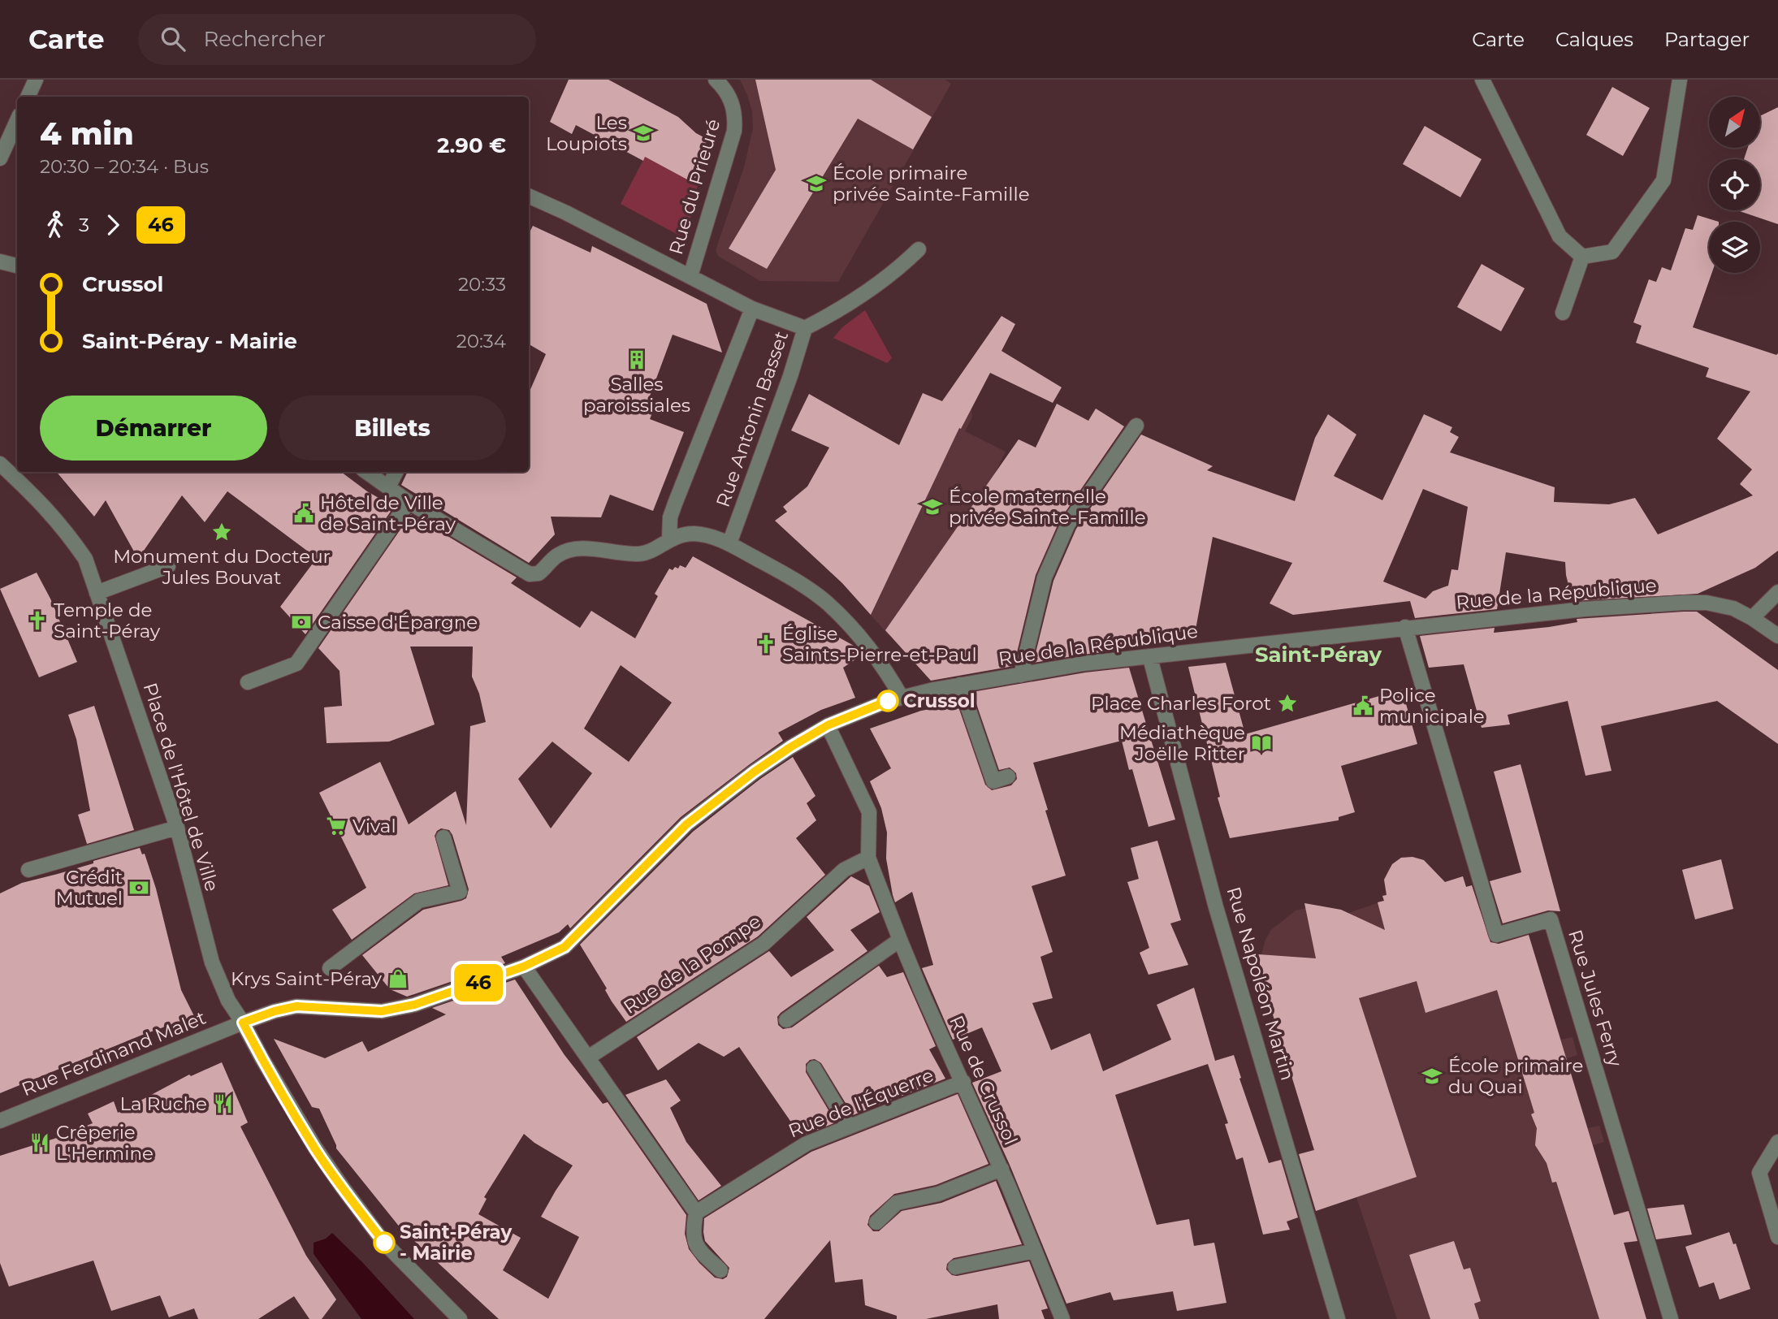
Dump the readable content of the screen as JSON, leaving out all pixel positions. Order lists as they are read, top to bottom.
{
  "streets": {
    "street": [
      "Rue du Prieuré",
      "Rue Antonin Basset",
      "Rue de la République",
      "Place de l'Hôtel de Ville",
      "Rue de la Pompe",
      "Rue Napoléon Martin",
      "Rue Jules Ferry",
      "Rue Ferdinand Malet",
      "Rue de Crussol",
      "Rue de l'Équerre"
    ]
  },
  "crossings": [
    ["Rue du Prieuré", "Rue Antonin Basset"],
    ["Rue de la République", "Place de l'Hôtel de Ville"],
    ["Rue de la République", "Rue Napoléon Martin"],
    ["Rue de la République", "Rue Jules Ferry"],
    ["Rue de la République", "Rue Ferdinand Malet"],
    ["Place de l'Hôtel de Ville", "Rue Ferdinand Malet"],
    ["Rue de la Pompe", "Rue de Crussol"],
    ["Rue de Crussol", "Rue de l'Équerre"]
  ],
  "districts": ["Saint-Péray"],
  "places": {
    "school or university": [
      "Les Loupiots",
      "École primaire privée Sainte-Famille",
      "École maternelle privée Sainte-Famille",
      "École primaire du Quai"
    ],
    "building": ["Salles paroissiales"],
    "public building": ["Hôtel de Ville de Saint-Péray", "Police municipale"],
    "place": ["Monument du Docteur Jules Bouvat", "Place Charles Forot"],
    "church": ["Temple de Saint-Péray", "Église Saints-Pierre-et-Paul"],
    "bank": ["Caisse d'Épargne", "Crédit Mutuel"],
    "other": ["Crussol", "Saint-Péray - Mairie"],
    "library": ["Médiathèque Joëlle Ritter"],
    "supermarket": ["Vival"],
    "shop": ["Krys Saint-Péray"],
    "restaurant": ["La Ruche", "Crêperie L'Hermine"]
  },
  "lines": ["bus line 46"],
  "north": "top right",
  "page": {
    "header": "Carte",
    "search": "Rechercher",
    "nav": ["Carte", "Calques", "Partager"],
    "on_map": "46",
    "heading": ["4 min", "20:30 – 20:34 · Bus", "2.90 €"],
    "legs": ["3", "46"],
    "list": [
      {
        "name": "Crussol",
        "value": "20:33"
      },
      {
        "name": "Saint-Péray - Mairie",
        "value": "20:34"
      }
    ],
    "buttons": ["Démarrer", "Billets"]
  }
}
